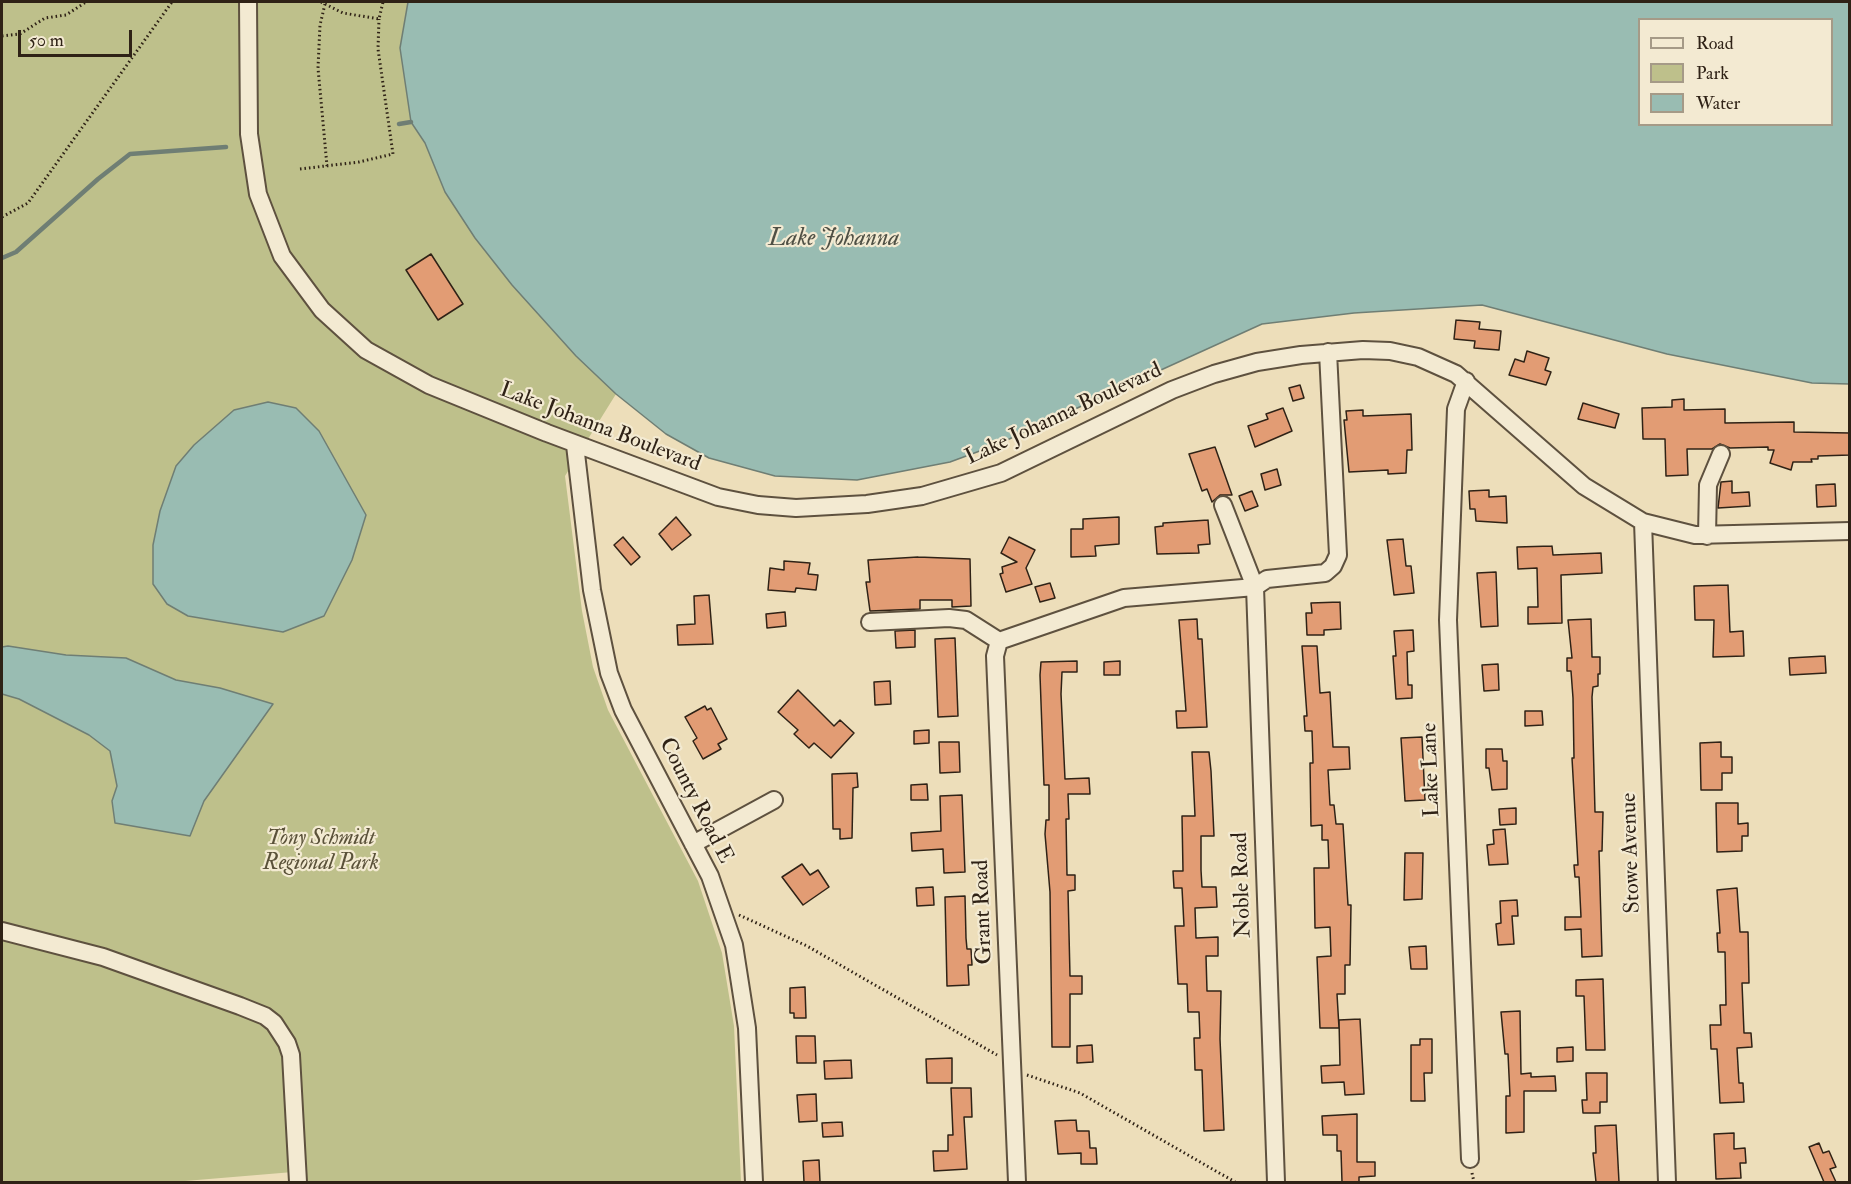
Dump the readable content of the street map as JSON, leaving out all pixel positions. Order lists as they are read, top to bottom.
{
  "streets": {
    "street": [
      "Lake Johanna Boulevard",
      "Lake Lane",
      "County Road E",
      "Stowe Avenue",
      "Noble Road",
      "Grant Road"
    ]
  },
  "crossings": [
    ["Lake Johanna Boulevard", "Lake Lane"],
    ["Lake Johanna Boulevard", "County Road E"],
    ["Lake Johanna Boulevard", "Stowe Avenue"]
  ],
  "water": ["Lake Johanna"],
  "parks": ["Tony Schmidt Regional Park"],
  "legend": ["Road", "Park", "Water"],
  "scale_bar": "50 m"
}
